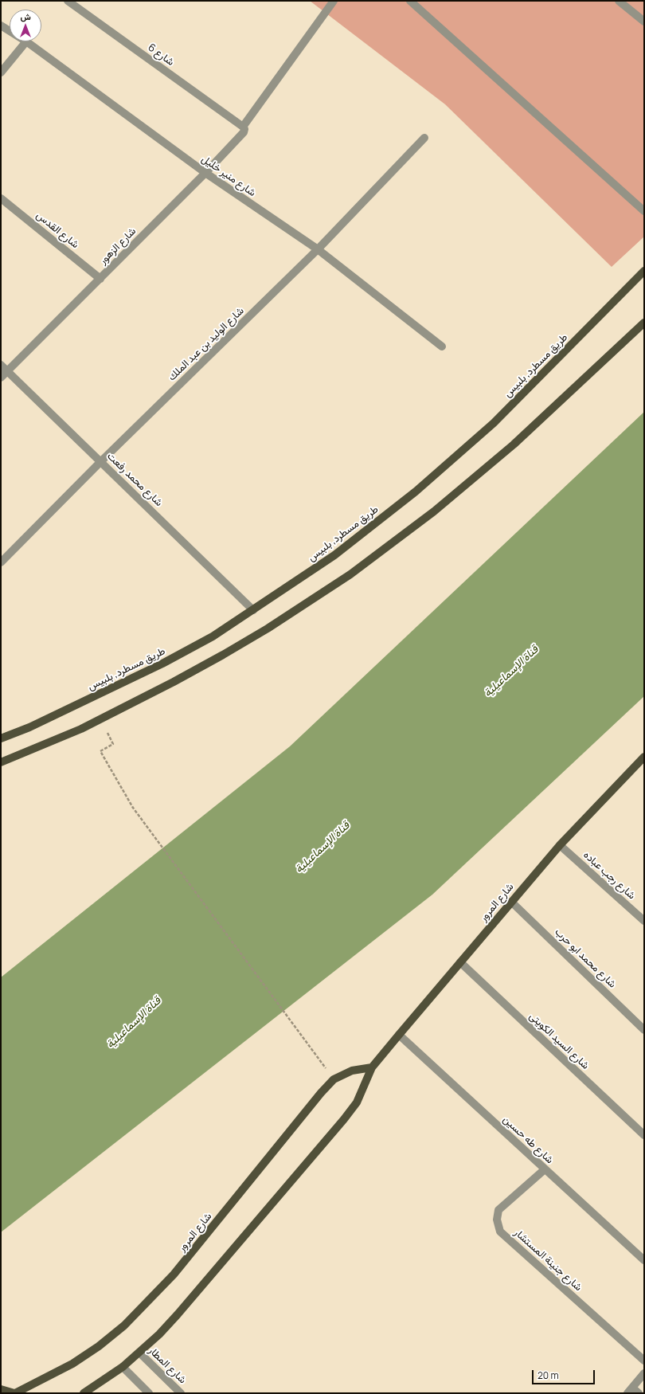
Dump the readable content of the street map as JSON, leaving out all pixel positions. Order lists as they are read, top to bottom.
{
  "streets": {
    "main road": ["طريق مسطرد, بلبيس", "شارع المرور"],
    "street": [
      "شارع 6",
      "شارع منير خليل",
      "شارع القدس",
      "شارع الزهور",
      "شارع الوليد بن عبد الملك",
      "شارع محمد رفعت",
      "شارع رجب عباده",
      "شارع محمد ابو حرب",
      "شارع السيد الكويتى",
      "شارع طه حسين",
      "شارع جنينة المستشار",
      "شارع المطار"
    ]
  },
  "crossings": [
    ["شارع 6", "شارع الزهور"],
    ["شارع منير خليل", "شارع الزهور"],
    ["شارع منير خليل", "شارع الوليد بن عبد الملك"],
    ["شارع القدس", "شارع الزهور"],
    ["شارع الزهور", "شارع محمد رفعت"],
    ["شارع الوليد بن عبد الملك", "شارع محمد رفعت"],
    ["طريق مسطرد, بلبيس", "شارع محمد رفعت"],
    ["شارع رجب عباده", "شارع المرور"],
    ["شارع المرور", "شارع محمد ابو حرب"],
    ["شارع المرور", "شارع السيد الكويتى"],
    ["شارع المرور", "شارع طه حسين"],
    ["شارع المرور", "شارع المطار"],
    ["شارع طه حسين", "شارع جنينة المستشار"]
  ],
  "water": ["قناة الإسماعيلية"],
  "scale_bar": "20 m",
  "north": "top"
}
